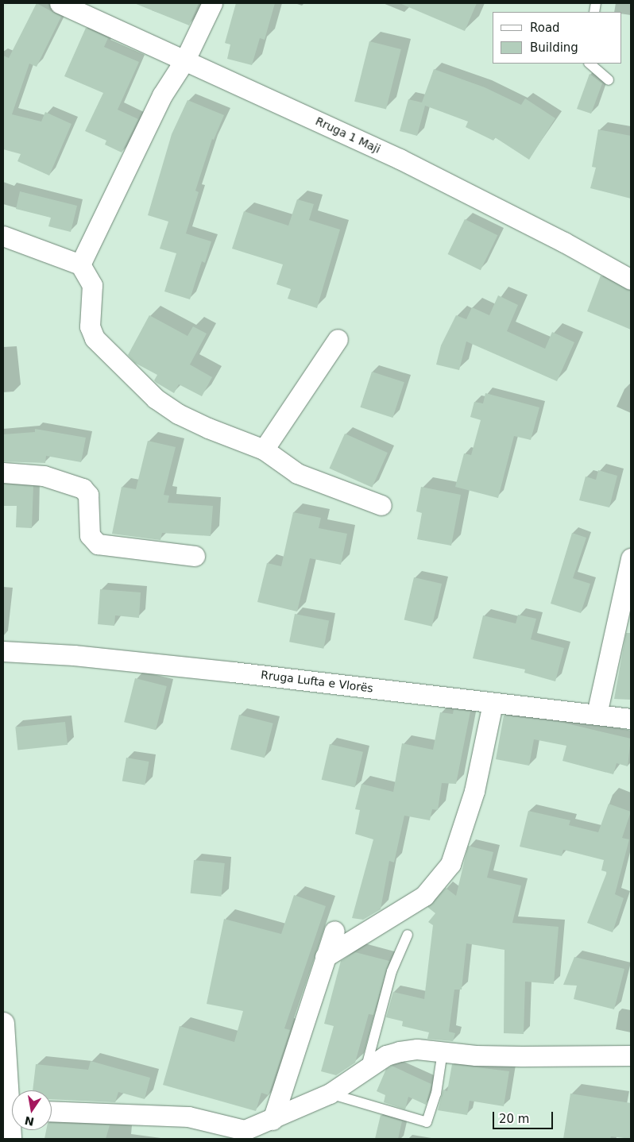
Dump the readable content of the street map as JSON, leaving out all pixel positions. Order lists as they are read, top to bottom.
{
  "streets": {
    "street": ["Rruga 1 Maji", "Rruga Lufta e Vlorës"]
  },
  "legend": ["Road", "Building"],
  "scale_bar": "20 m",
  "north": "bottom"
}
